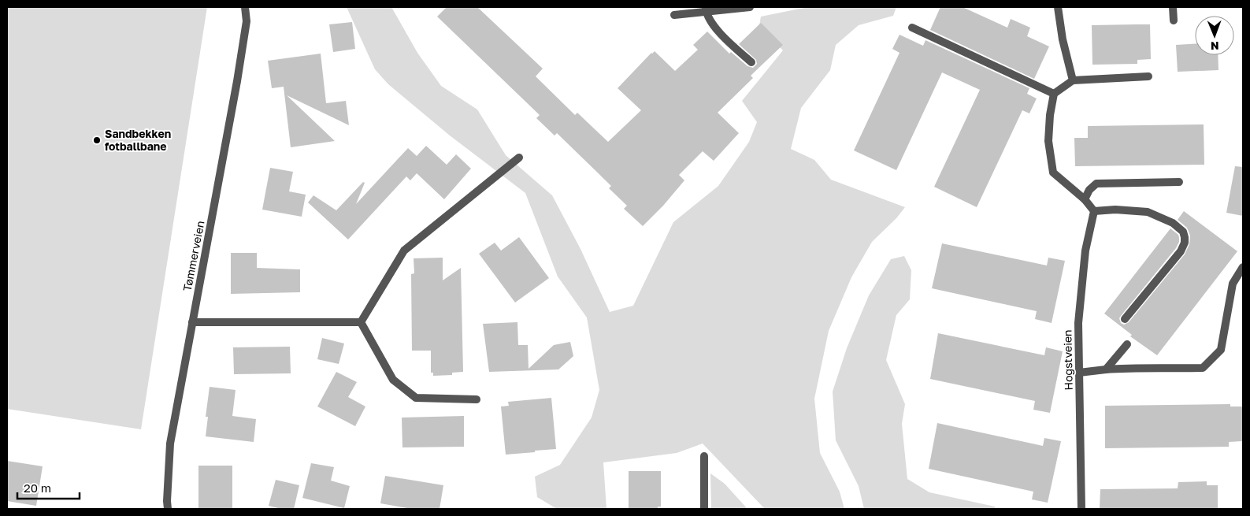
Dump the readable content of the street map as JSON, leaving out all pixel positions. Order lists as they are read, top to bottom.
{
  "streets": {
    "street": ["Tømmerveien", "Hogstveien"]
  },
  "places": ["Sandbekken fotballbane"],
  "scale_bar": "20 m",
  "north": "bottom"
}
